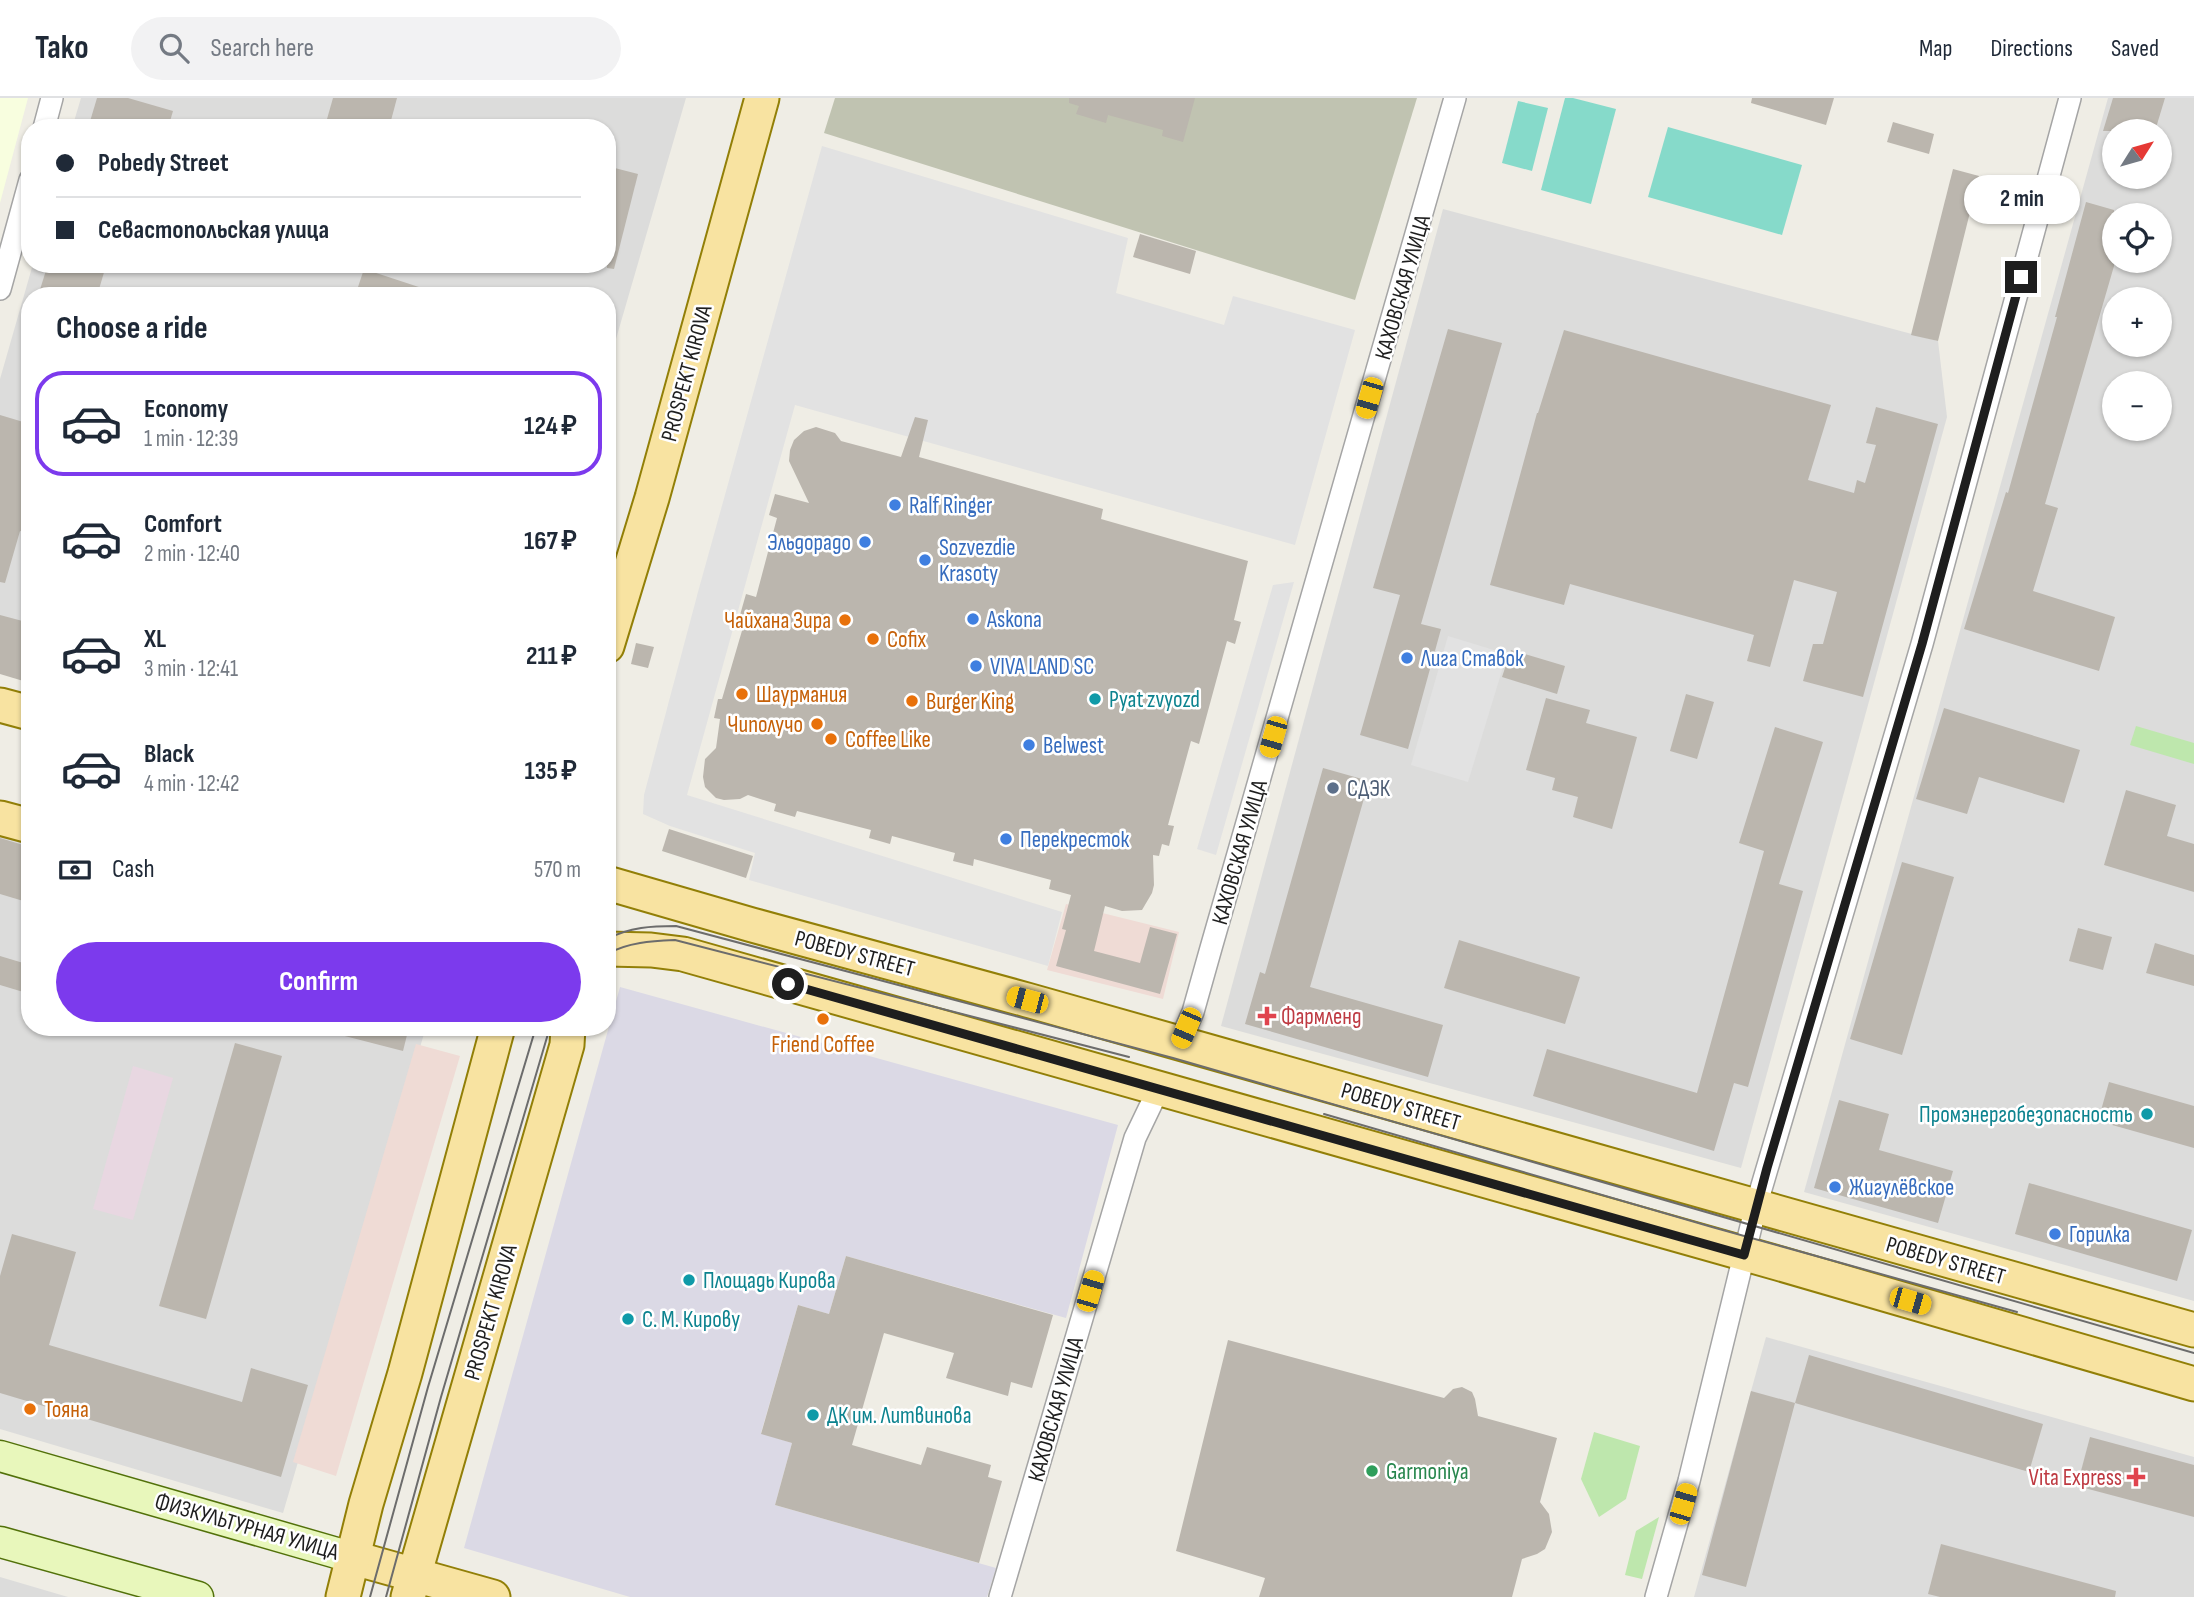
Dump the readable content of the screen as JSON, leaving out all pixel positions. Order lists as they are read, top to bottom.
{
  "streets": {
    "main road": [
      "КАХОВСКАЯ УЛИЦА",
      "PROSPEKT KIROVA",
      "POBEDY STREET",
      "ФИЗКУЛЬТУРНАЯ УЛИЦА"
    ]
  },
  "crossings": [
    ["КАХОВСКАЯ УЛИЦА", "POBEDY STREET"],
    ["PROSPEKT KIROVA", "ФИЗКУЛЬТУРНАЯ УЛИЦА"]
  ],
  "places": {
    "other": [
      "Ralf Ringer",
      "Эльдорадо",
      "Sozvezdie Krasoty",
      "Askona",
      "Чайхана Зира",
      "Cofix",
      "Лига Ставок",
      "VIVA LAND SC",
      "Шаурмания",
      "Pyat zvyozd",
      "Burger King",
      "Чиполучо",
      "Coffee Like",
      "Belwest",
      "СДЭК",
      "Перекресток",
      "Friend Coffee",
      "Промэнергобезопасность",
      "Жигулёвское",
      "Горилка",
      "Площадь Кирова",
      "С. М. Кирову",
      "Тояна",
      "ДК им. Литвинова",
      "Garmoniya"
    ],
    "health": ["Фармленд", "Vita Express"]
  },
  "north": "top right",
  "page": {
    "header": "Tako",
    "search": "Search here",
    "nav": ["Map", "Directions", "Saved"],
    "map_buttons": ["+", "−"],
    "banner": ["Pobedy Street", "Севастопольская улица"],
    "bubble": "2 min",
    "heading": "Choose a ride",
    "list": [
      {
        "name": "Economy",
        "note": "1 min · 12:39",
        "value": "124 ₽"
      },
      {
        "name": "Comfort",
        "note": "2 min · 12:40",
        "value": "167 ₽"
      },
      {
        "name": "XL",
        "note": "3 min · 12:41",
        "value": "211 ₽"
      },
      {
        "name": "Black",
        "note": "4 min · 12:42",
        "value": "135 ₽"
      }
    ],
    "pay": ["Cash", "570 m"],
    "buttons": "Confirm"
  }
}
